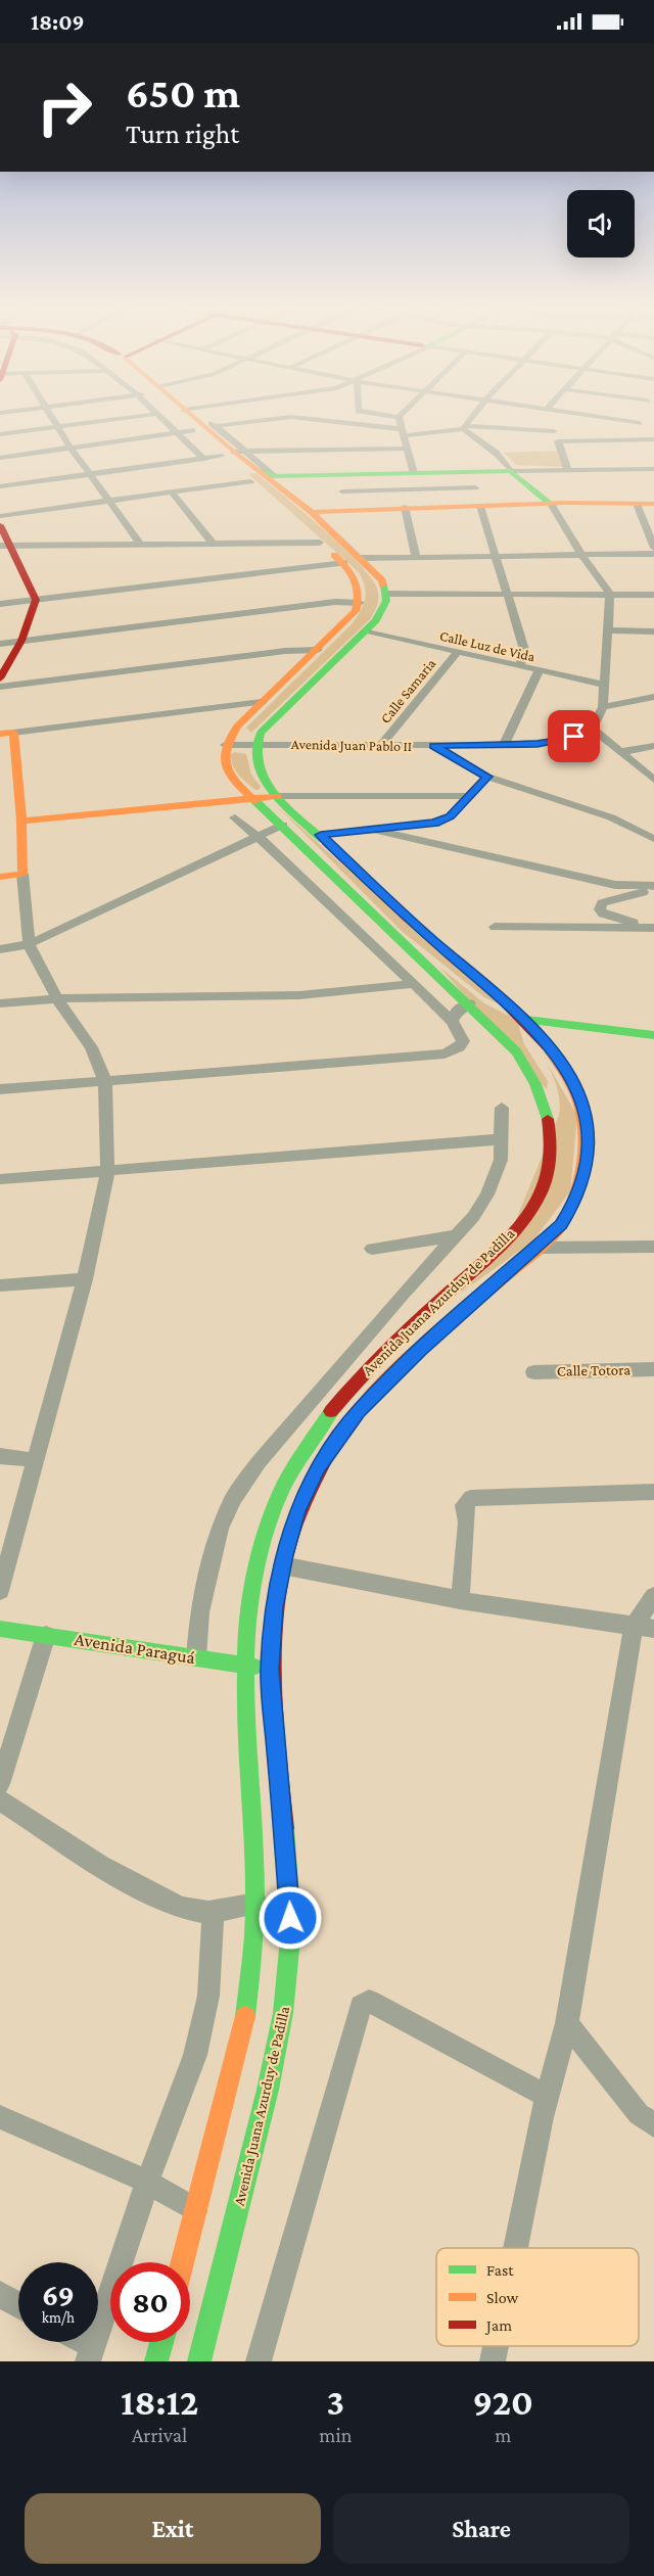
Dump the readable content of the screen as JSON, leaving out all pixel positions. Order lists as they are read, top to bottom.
{
  "streets": {
    "main road": ["Avenida Juana Azurduy de Padilla", "Avenida Paraguá"],
    "street": [
      "Calle Luz de Vida",
      "Calle Samaria",
      "Avenida Juan Pablo II",
      "Calle Totora"
    ]
  },
  "crossings": [
    ["Calle Luz de Vida", "Calle Samaria"],
    ["Calle Samaria", "Avenida Juan Pablo II"],
    ["Avenida Juan Pablo II", "Avenida Juana Azurduy de Padilla"],
    ["Avenida Juana Azurduy de Padilla", "Avenida Paraguá"]
  ],
  "legend": ["Fast", "Slow", "Jam"],
  "page": {
    "status": "18:09",
    "turn": ["650 m", "Turn right"],
    "speed": "69 km/h",
    "limit": "80",
    "eta": [
      "18:12",
      "Arrival",
      "3",
      "min",
      "920",
      "m"
    ],
    "buttons": ["Exit", "Share"]
  }
}
